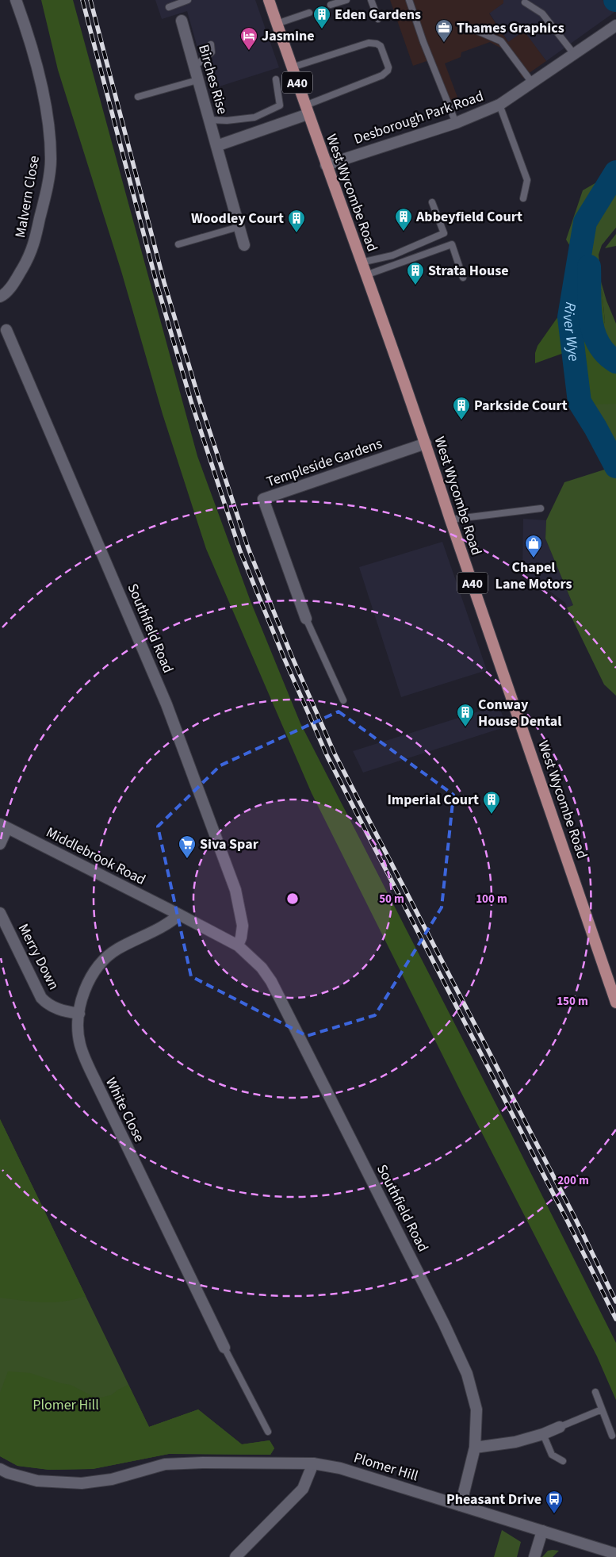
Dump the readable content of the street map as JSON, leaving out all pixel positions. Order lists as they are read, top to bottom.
{
  "streets": {
    "main road": ["A40", "West Wycombe Road"],
    "street": [
      "Birches Rise",
      "Desborough Park Road",
      "Malvern Close",
      "Templeside Gardens",
      "Southfield Road",
      "Middlebrook Road",
      "Merry Down",
      "White Close",
      "Plomer Hill"
    ]
  },
  "crossings": [
    ["Desborough Park Road", "West Wycombe Road"],
    ["West Wycombe Road", "Templeside Gardens"],
    ["Southfield Road", "Middlebrook Road"],
    ["Southfield Road", "White Close"],
    ["Southfield Road", "Plomer Hill"],
    ["Middlebrook Road", "White Close"],
    ["Merry Down", "White Close"]
  ],
  "water": ["River Wye"],
  "parks": ["Plomer Hill"],
  "places": {
    "building": [
      "Eden Gardens",
      "Abbeyfield Court",
      "Woodley Court",
      "Strata House",
      "Parkside Court",
      "Conway House Dental",
      "Imperial Court"
    ],
    "office": ["Thames Graphics"],
    "hotel": ["Jasmine"],
    "shop": ["Chapel Lane Motors"],
    "supermarket": ["Siva Spar"],
    "bus stop": ["Pheasant Drive"]
  },
  "rings": [
    "50 m",
    "100 m",
    "150 m",
    "200 m"
  ]
}
